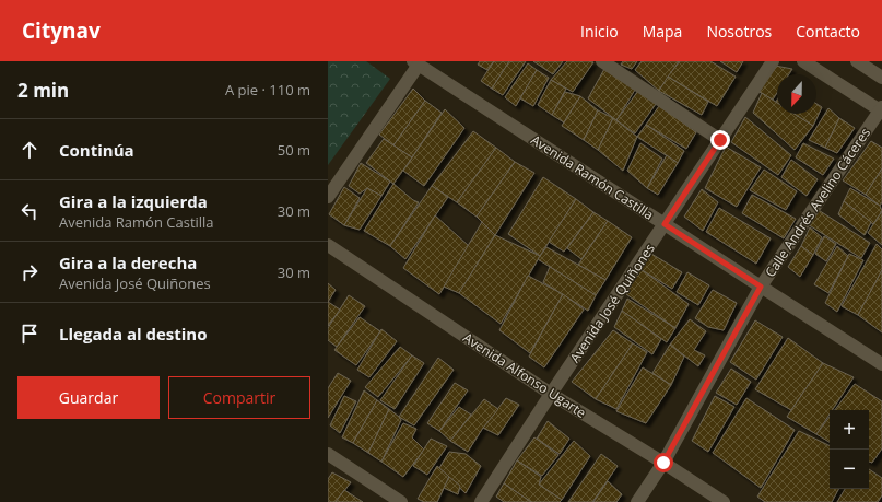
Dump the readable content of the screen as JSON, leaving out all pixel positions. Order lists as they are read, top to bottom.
{
  "streets": {
    "street": [
      "Avenida Ramón Castilla",
      "Calle Andrés Avelino Cáceres",
      "Avenida José Quiñones",
      "Avenida Alfonso Ugarte"
    ]
  },
  "crossings": [
    ["Avenida Ramón Castilla", "Calle Andrés Avelino Cáceres"],
    ["Avenida Ramón Castilla", "Avenida José Quiñones"],
    ["Calle Andrés Avelino Cáceres", "Avenida Alfonso Ugarte"],
    ["Avenida José Quiñones", "Avenida Alfonso Ugarte"]
  ],
  "north": "bottom",
  "page": {
    "header": "Citynav",
    "nav": [
      "Inicio",
      "Mapa",
      "Nosotros",
      "Contacto"
    ],
    "heading": ["2 min", "A pie · 110 m"],
    "list": [
      ["Continúa", "50 m"],
      ["Gira a la izquierda", "Avenida Ramón Castilla", "30 m"],
      ["Gira a la derecha", "Avenida José Quiñones", "30 m"],
      "Llegada al destino"
    ],
    "buttons": ["Guardar", "Compartir"],
    "map_buttons": ["+", "−"]
  }
}
